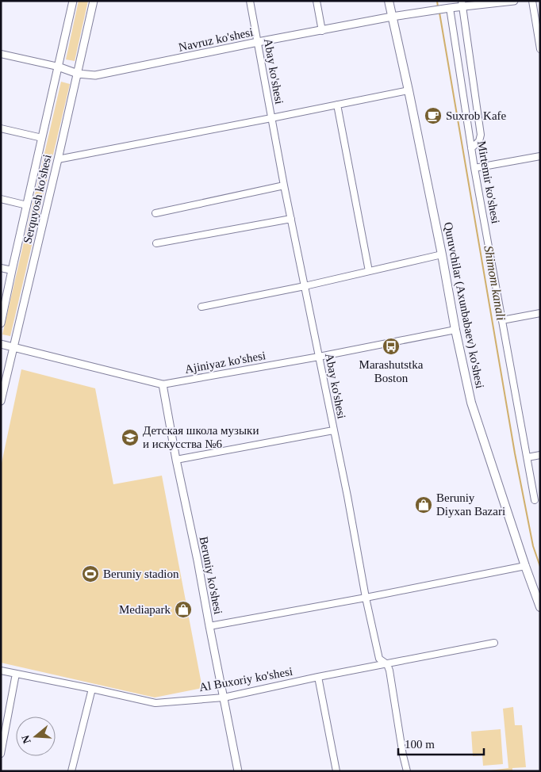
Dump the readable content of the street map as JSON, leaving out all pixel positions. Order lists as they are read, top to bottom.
{
  "streets": {
    "main road": ["Quruvchilar (Axunbabaev) ko'shesi"],
    "street": [
      "Navruz ko'shesi",
      "Abay ko'shesi",
      "Mirtemir ko'shesi",
      "Serquyosh ko'shesi",
      "Ajiniyaz ko'shesi",
      "Beruniy ko'shesi",
      "Al Buxoriy ko'shesi"
    ]
  },
  "crossings": [
    ["Navruz ko'shesi", "Abay ko'shesi"],
    ["Navruz ko'shesi", "Mirtemir ko'shesi"],
    ["Navruz ko'shesi", "Serquyosh ko'shesi"],
    ["Navruz ko'shesi", "Quruvchilar (Axunbabaev) ko'shesi"],
    ["Abay ko'shesi", "Ajiniyaz ko'shesi"],
    ["Abay ko'shesi", "Al Buxoriy ko'shesi"],
    ["Serquyosh ko'shesi", "Ajiniyaz ko'shesi"],
    ["Quruvchilar (Axunbabaev) ko'shesi", "Ajiniyaz ko'shesi"],
    ["Ajiniyaz ko'shesi", "Beruniy ko'shesi"],
    ["Beruniy ko'shesi", "Al Buxoriy ko'shesi"]
  ],
  "water": ["Shimom kanali"],
  "places": {
    "cafe": ["Suxrob Kafe"],
    "bus stop": ["Marashutstka Boston"],
    "school or university": ["Детская школа музыки и искусства №6"],
    "shop": ["Beruniy Diyxan Bazari", "Mediapark"],
    "sports": ["Beruniy stadion"]
  },
  "scale_bar": "100 m",
  "north": "left"
}
